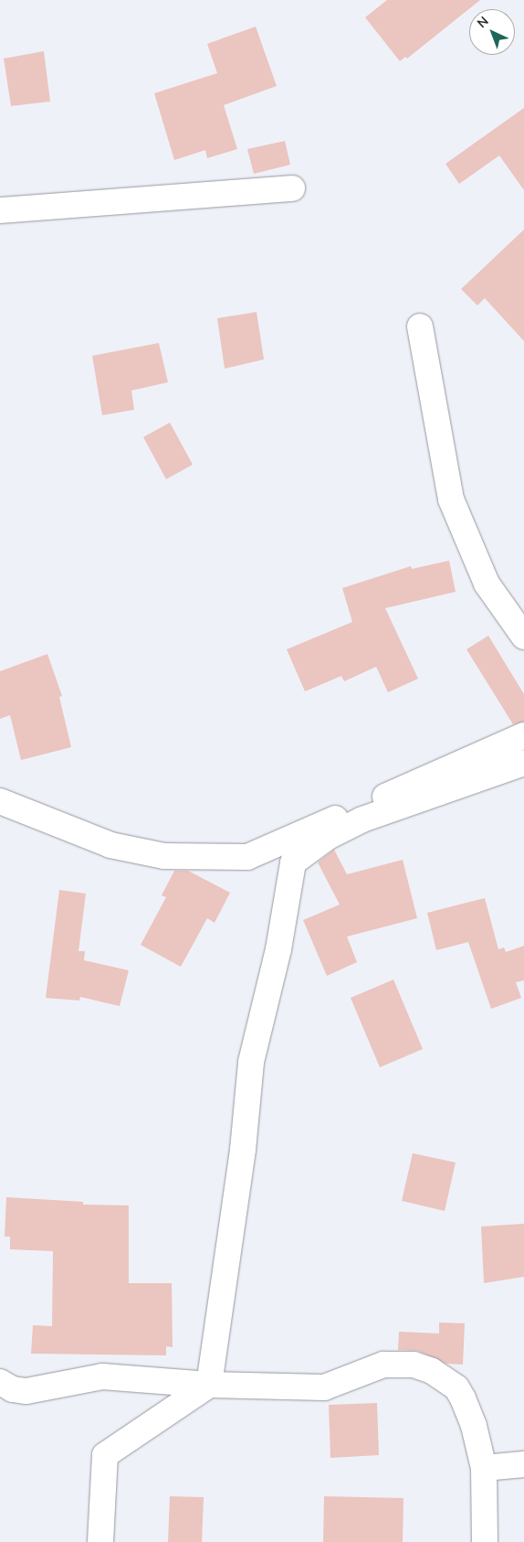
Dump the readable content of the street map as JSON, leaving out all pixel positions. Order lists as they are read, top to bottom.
{
  "north": "top left"
}
